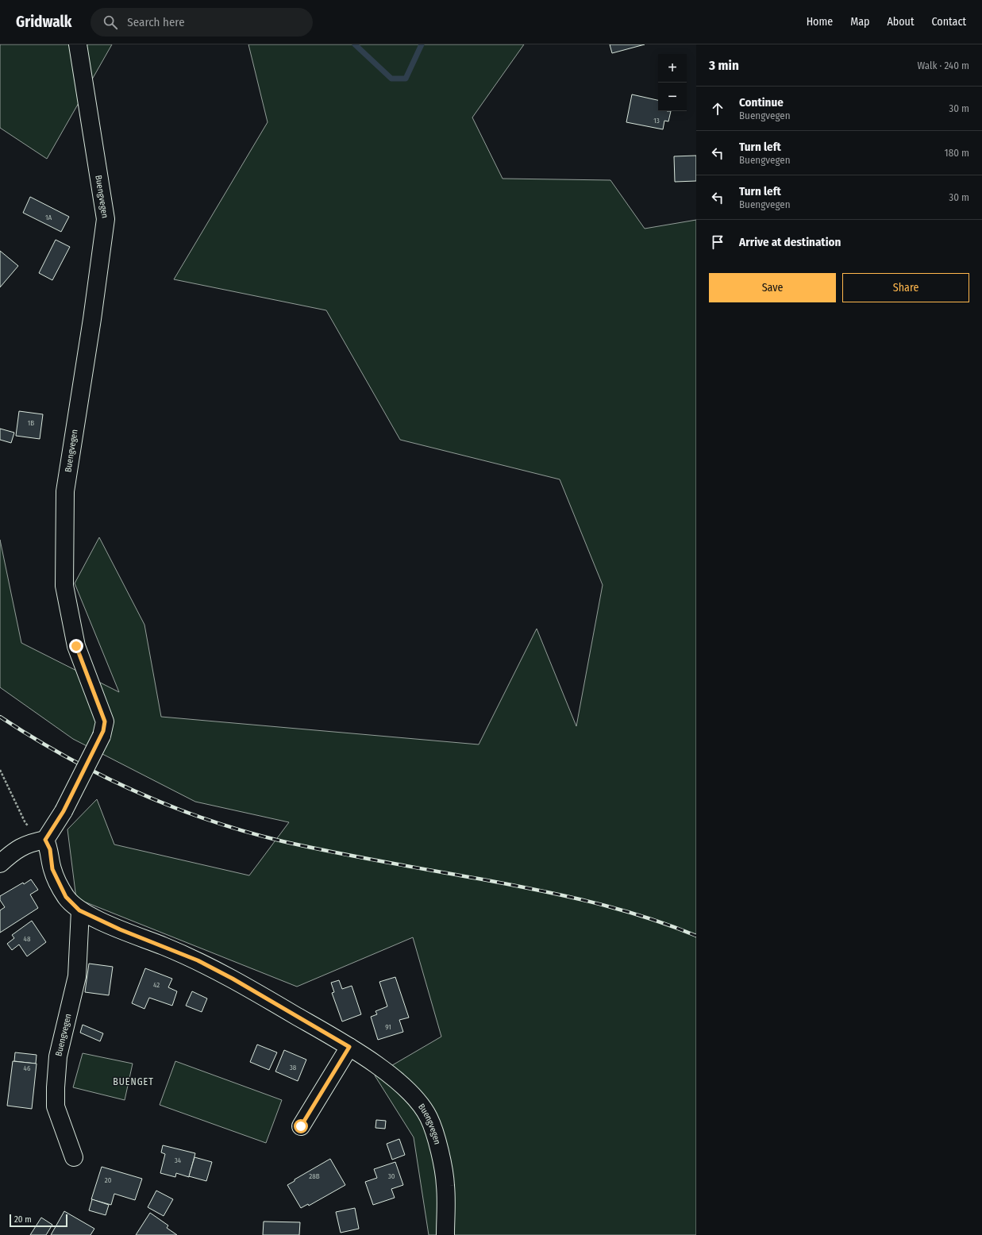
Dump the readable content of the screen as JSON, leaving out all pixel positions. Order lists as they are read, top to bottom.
{
  "streets": {
    "street": ["Buengvegen"]
  },
  "districts": ["BUENGET"],
  "house_numbers": [
    "13",
    "1A",
    "1B",
    "48",
    "42",
    "91",
    "38",
    "46",
    "34",
    "28B",
    "30",
    "20"
  ],
  "scale_bar": "20 m",
  "page": {
    "header": "Gridwalk",
    "search": "Search here",
    "nav": [
      "Home",
      "Map",
      "About",
      "Contact"
    ],
    "heading": ["3 min", "Walk · 240 m"],
    "map_buttons": ["+", "−"],
    "list": [
      ["Continue", "Buengvegen", "30 m"],
      ["Turn left", "Buengvegen", "180 m"],
      ["Turn left", "Buengvegen", "30 m"],
      "Arrive at destination"
    ],
    "buttons": ["Save", "Share"],
    "scale": "20 m"
  }
}
